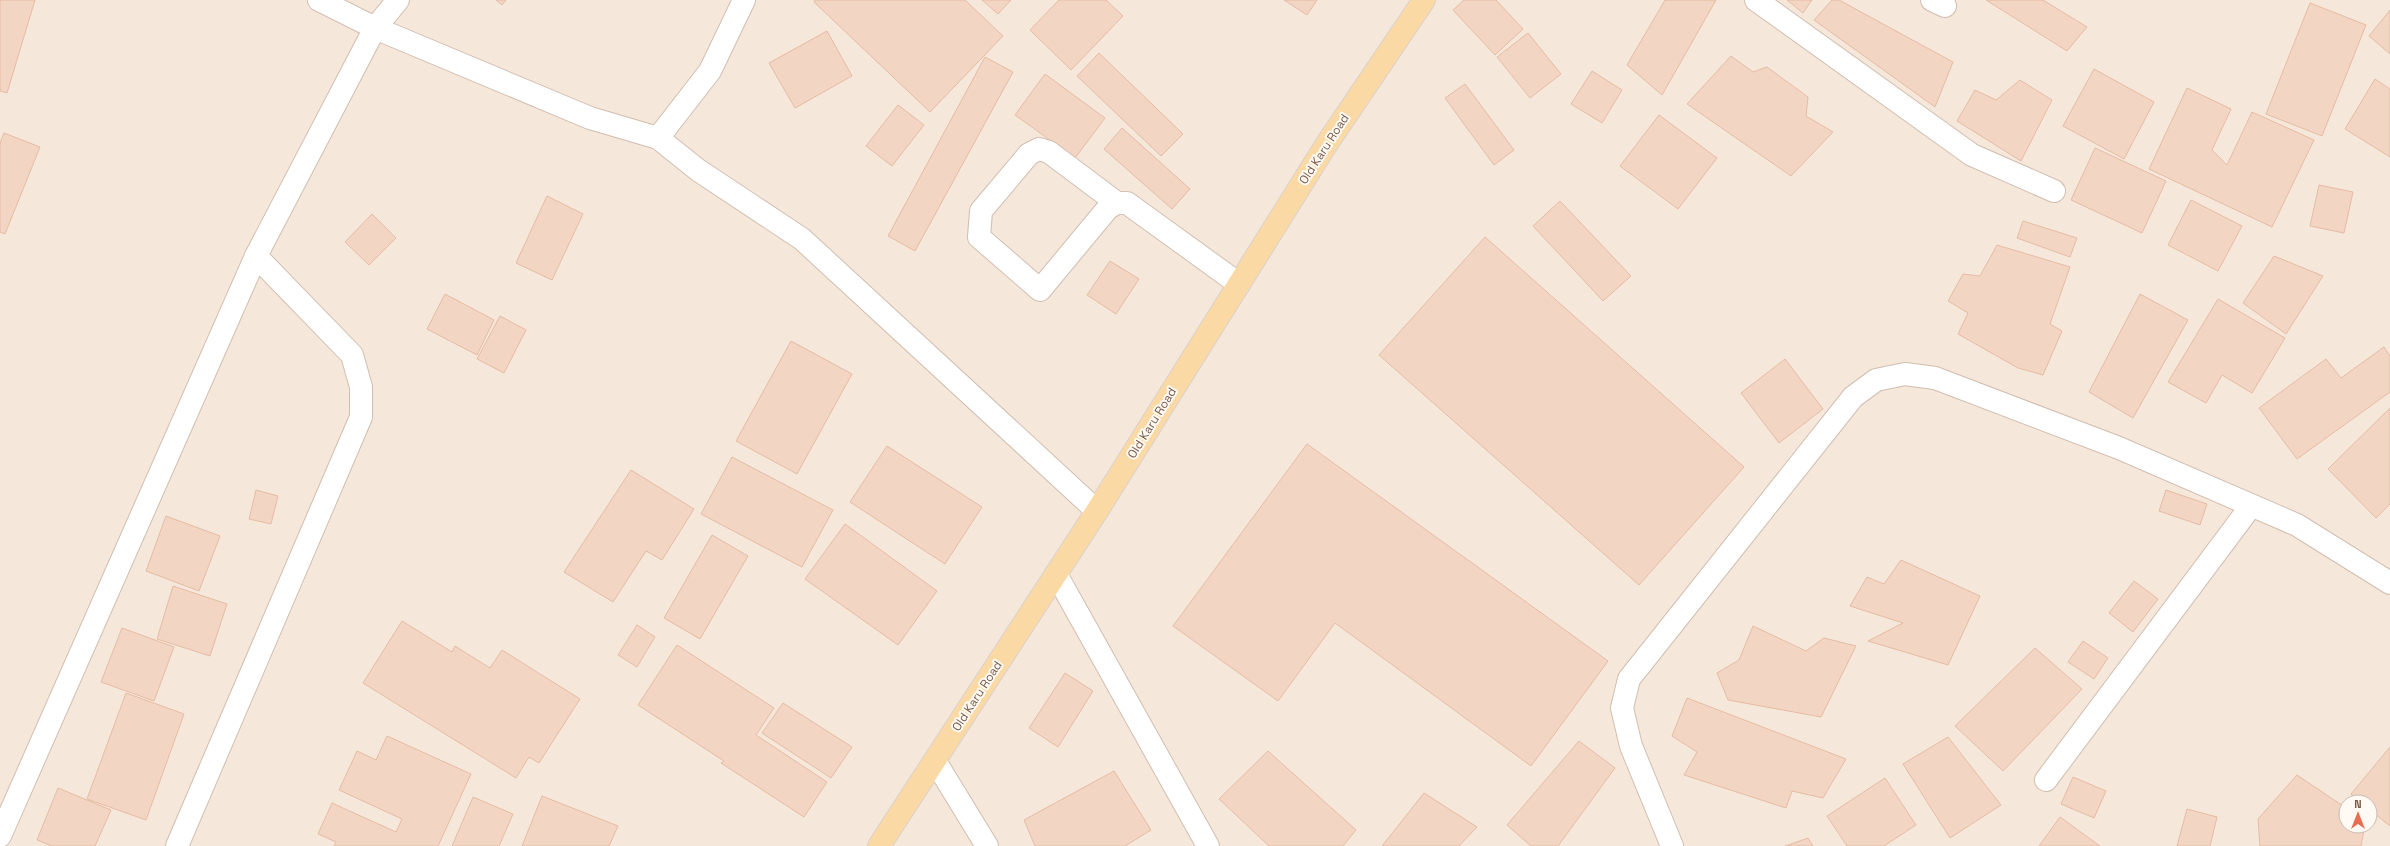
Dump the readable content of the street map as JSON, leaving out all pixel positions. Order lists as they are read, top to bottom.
{
  "streets": {
    "main road": ["Old Karu Road"]
  },
  "north": "top"
}
